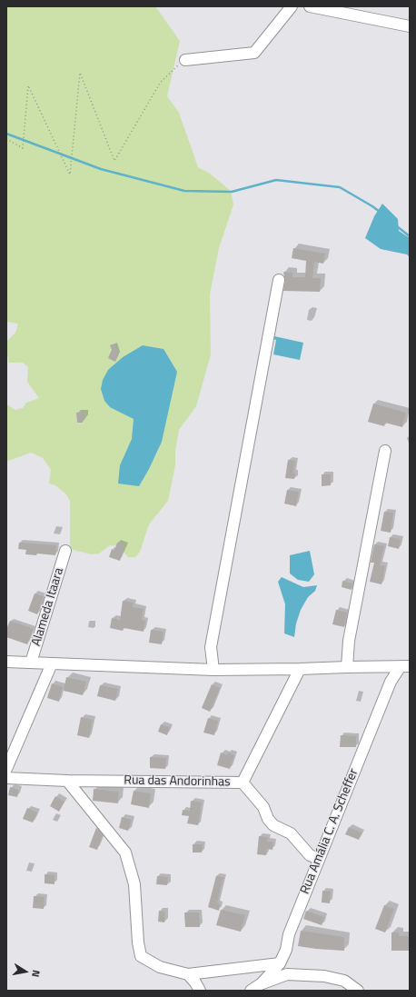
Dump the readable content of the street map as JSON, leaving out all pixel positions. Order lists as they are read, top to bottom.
{
  "streets": {
    "street": ["Alameda Itaara", "Rua das Andorinhas", "Rua Amália C. A. Scheffer"]
  },
  "north": "right"
}
